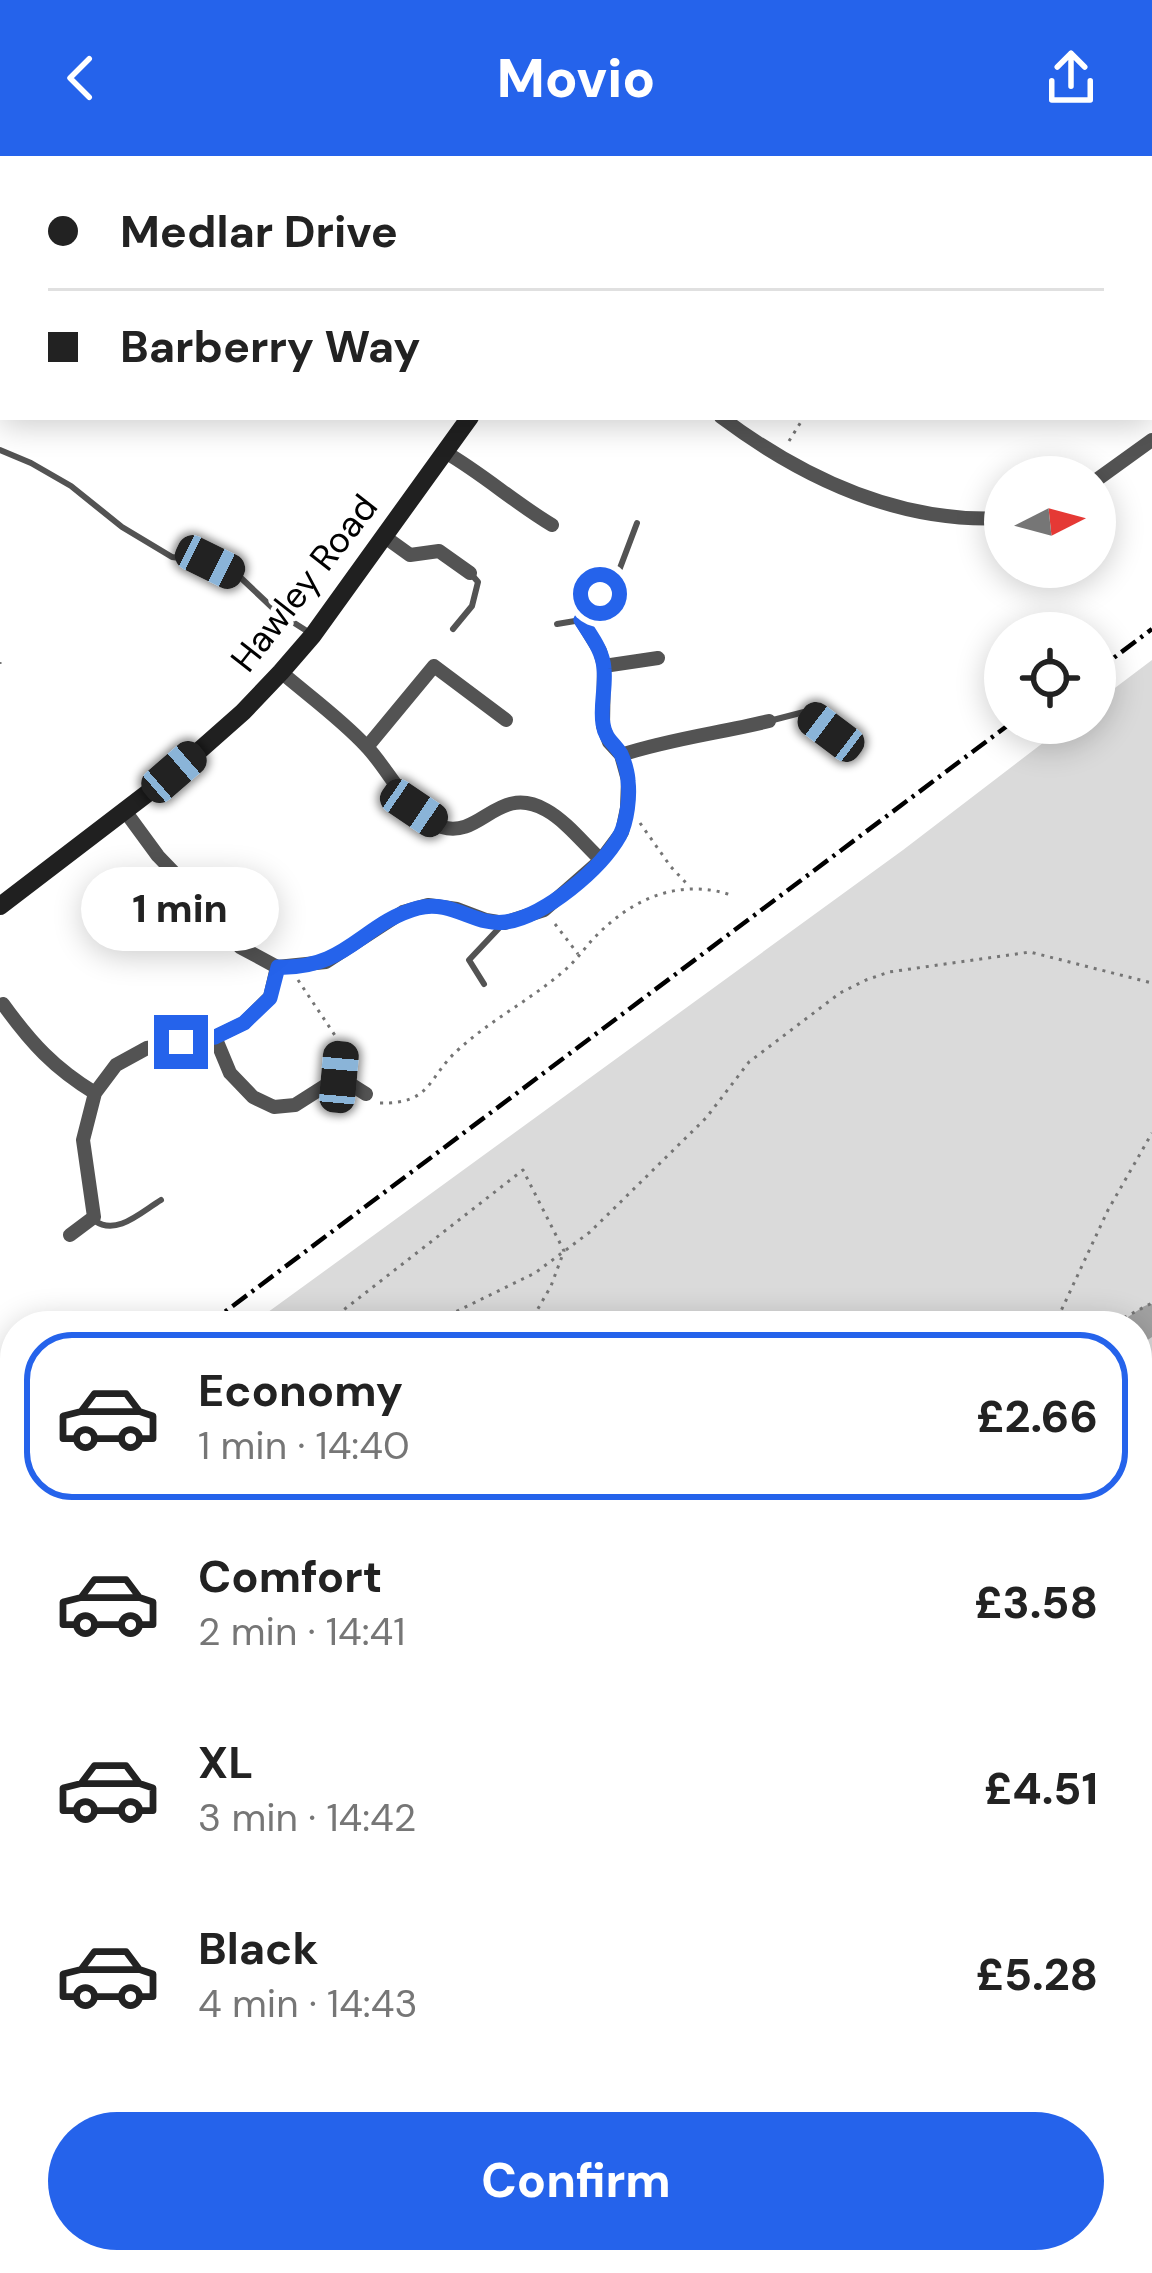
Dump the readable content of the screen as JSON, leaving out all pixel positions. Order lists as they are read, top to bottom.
{
  "streets": {
    "main road": ["Hawley Road"]
  },
  "north": "right",
  "page": {
    "header": "Movio",
    "banner": ["Medlar Drive", "Barberry Way"],
    "bubble": "1 min",
    "list": [
      {
        "name": "Economy",
        "note": "1 min · 14:40",
        "value": "£2.66"
      },
      {
        "name": "Comfort",
        "note": "2 min · 14:41",
        "value": "£3.58"
      },
      {
        "name": "XL",
        "note": "3 min · 14:42",
        "value": "£4.51"
      },
      {
        "name": "Black",
        "note": "4 min · 14:43",
        "value": "£5.28"
      }
    ],
    "buttons": "Confirm"
  }
}
